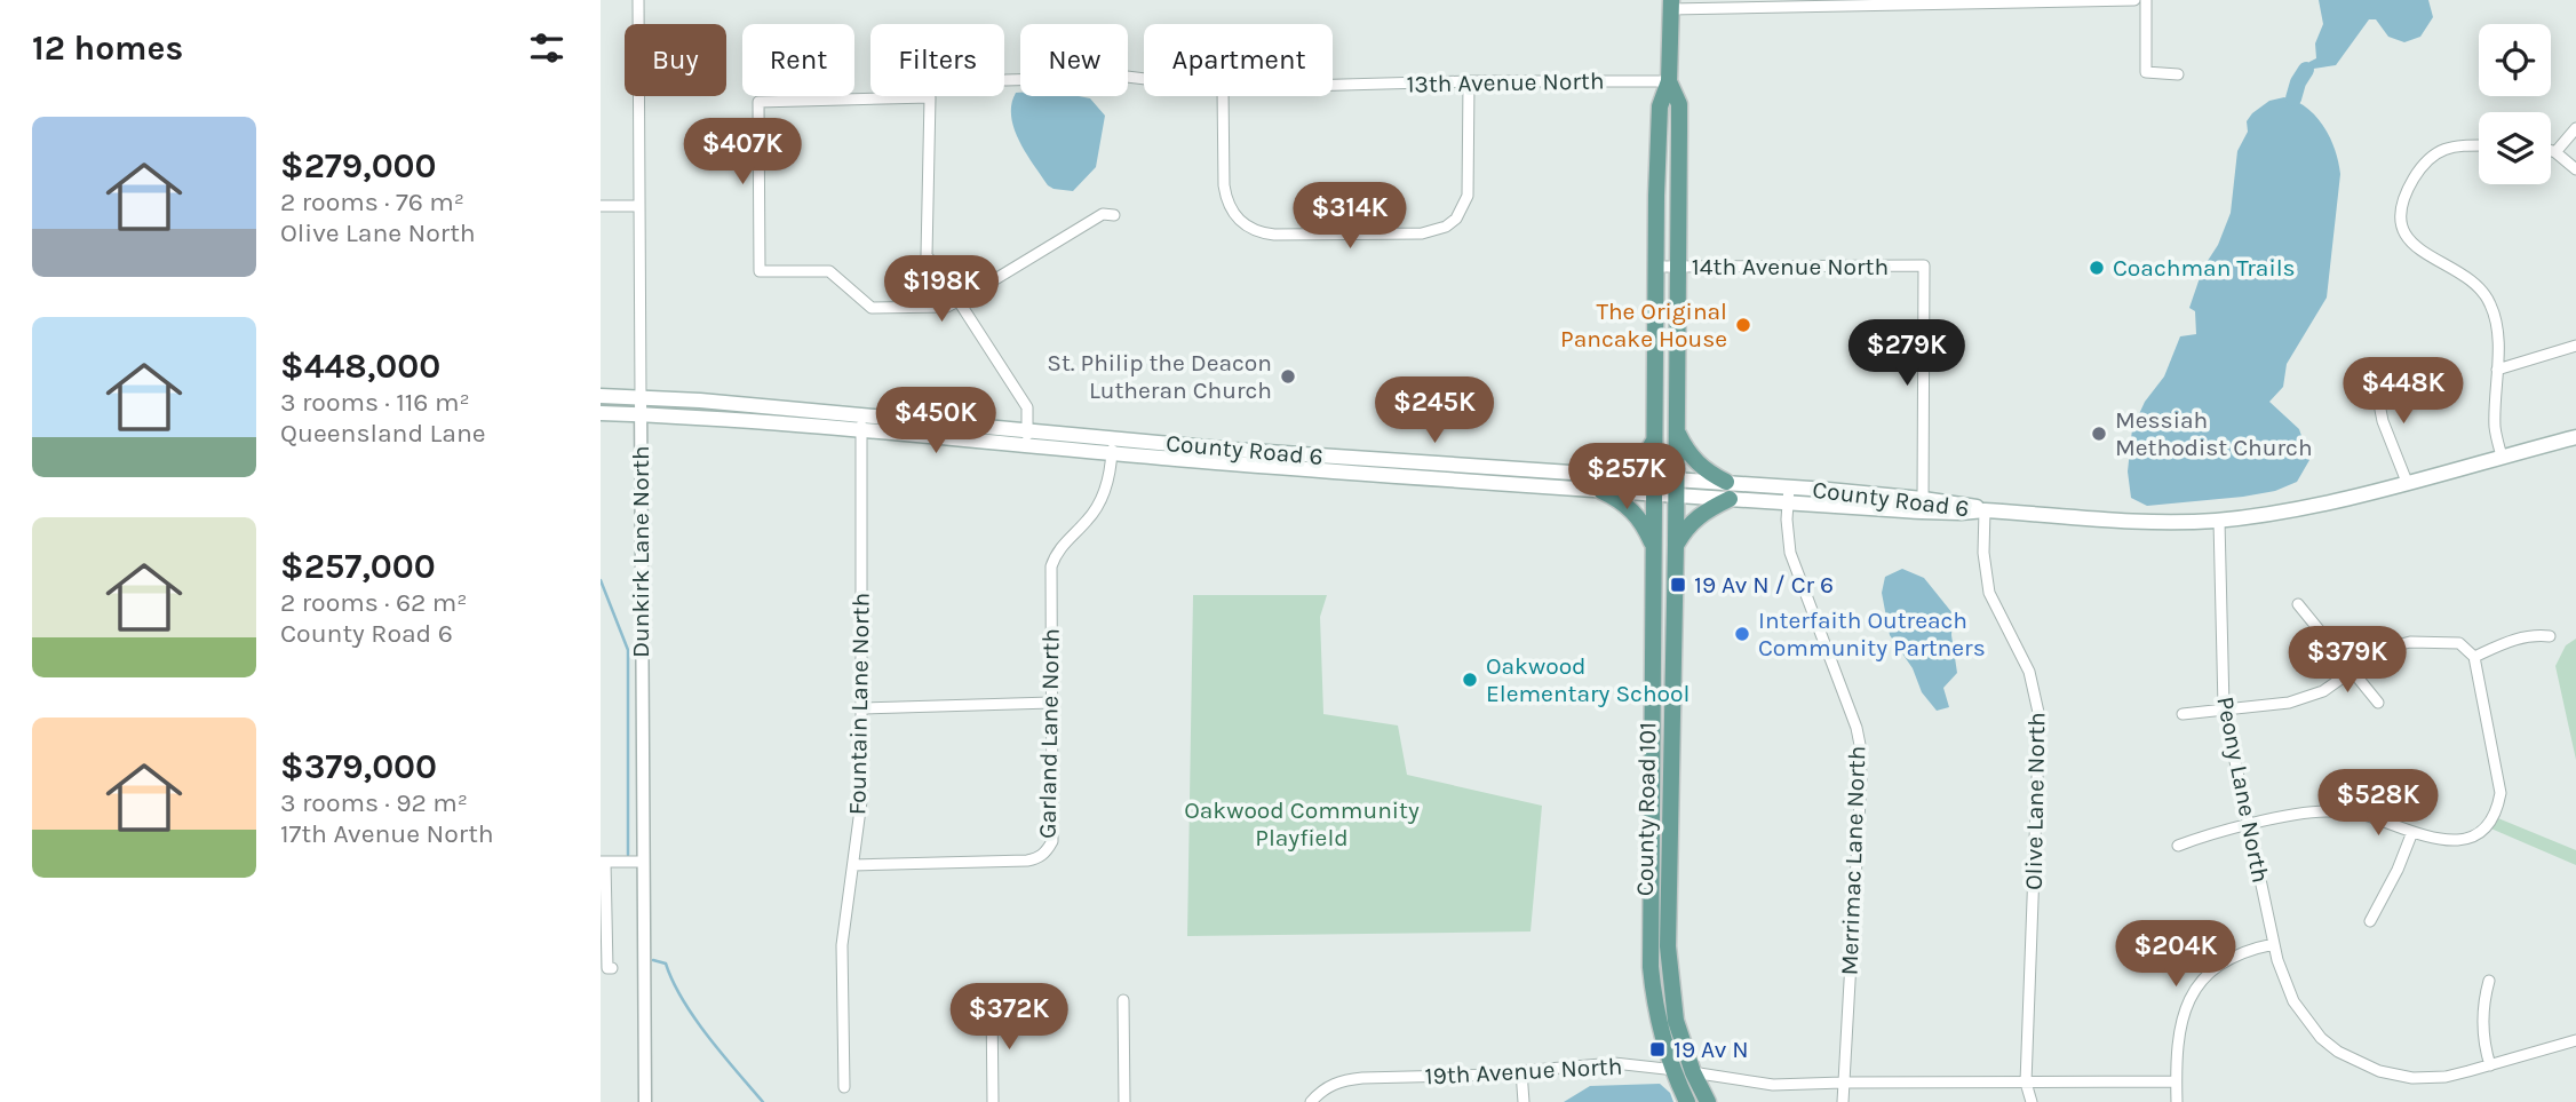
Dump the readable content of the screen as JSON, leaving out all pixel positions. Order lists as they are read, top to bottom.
{
  "streets": {
    "main road": ["County Road 6", "County Road 101"],
    "street": [
      "13th Avenue North",
      "14th Avenue North",
      "Dunkirk Lane North",
      "Fountain Lane North",
      "Garland Lane North",
      "Peony Lane North",
      "Olive Lane North",
      "Merrimac Lane North",
      "19th Avenue North"
    ]
  },
  "crossings": [
    ["13th Avenue North", "County Road 101"],
    ["14th Avenue North", "County Road 6"],
    ["14th Avenue North", "County Road 101"],
    ["County Road 6", "Dunkirk Lane North"],
    ["County Road 6", "Fountain Lane North"],
    ["County Road 6", "Garland Lane North"],
    ["County Road 6", "Peony Lane North"],
    ["County Road 6", "Olive Lane North"],
    ["County Road 6", "County Road 101"],
    ["County Road 6", "Merrimac Lane North"],
    ["Fountain Lane North", "Garland Lane North"],
    ["Olive Lane North", "19th Avenue North"],
    ["County Road 101", "19th Avenue North"],
    ["Merrimac Lane North", "19th Avenue North"]
  ],
  "parks": ["Oakwood Community Playfield"],
  "places": {
    "other": [
      "Coachman Trails",
      "The Original Pancake House",
      "St. Philip the Deacon Lutheran Church",
      "Messiah Methodist Church",
      "Interfaith Outreach Community Partners",
      "Oakwood Elementary School"
    ],
    "transit": ["19 Av N / Cr 6", "19 Av N"]
  },
  "page": {
    "heading": "12 homes",
    "chip": [
      "Buy",
      "Rent",
      "Filters",
      "New",
      "Apartment"
    ],
    "list": [
      {
        "name": "$279,000",
        "note": "2 rooms · 76 m² · Olive Lane North"
      },
      {
        "name": "$448,000",
        "note": "3 rooms · 116 m² · Queensland Lane"
      },
      {
        "name": "$257,000",
        "note": "2 rooms · 62 m² · County Road 6"
      },
      {
        "name": "$379,000",
        "note": "3 rooms · 92 m² · 17th Avenue North"
      }
    ],
    "price": [
      "$407K",
      "$314K",
      "$198K",
      "$279K",
      "$448K",
      "$245K",
      "$450K",
      "$257K",
      "$379K",
      "$528K",
      "$204K",
      "$372K"
    ]
  }
}
